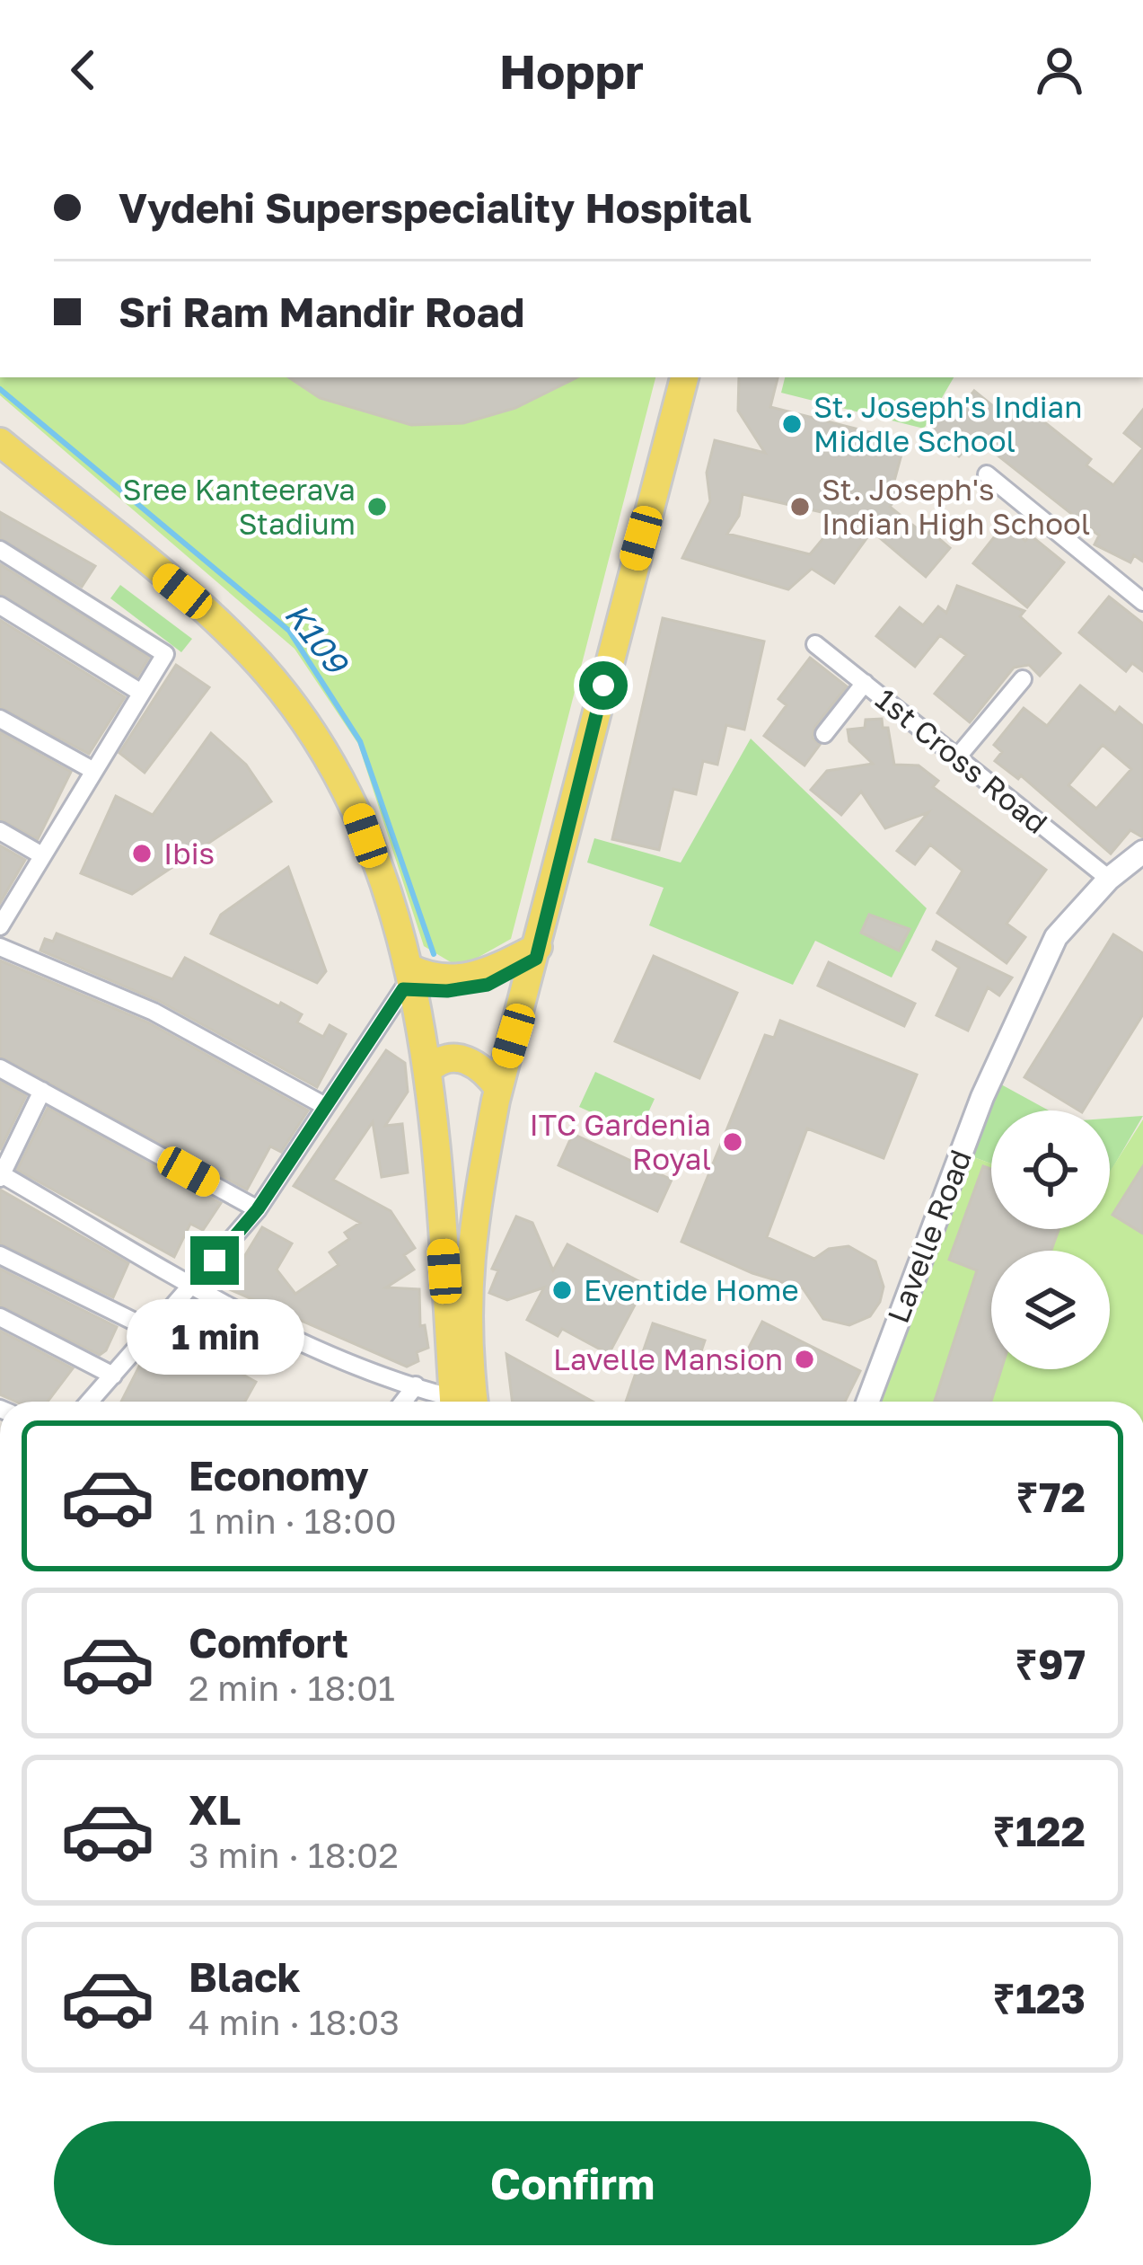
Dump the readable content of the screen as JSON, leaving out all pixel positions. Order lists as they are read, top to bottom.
{
  "streets": {
    "street": ["1st Cross Road", "Lavelle Road"]
  },
  "crossings": [
    ["1st Cross Road", "Lavelle Road"]
  ],
  "water": ["K109"],
  "places": [
    "St. Joseph's Indian Middle School",
    "Sree Kanteerava Stadium",
    "St. Joseph's Indian High School",
    "Ibis",
    "ITC Gardenia Royal",
    "Eventide Home",
    "Lavelle Mansion"
  ],
  "page": {
    "header": "Hoppr",
    "banner": ["Vydehi Superspeciality Hospital", "Sri Ram Mandir Road"],
    "bubble": "1 min",
    "list": [
      {
        "name": "Economy",
        "note": "1 min · 18:00",
        "value": "₹72"
      },
      {
        "name": "Comfort",
        "note": "2 min · 18:01",
        "value": "₹97"
      },
      {
        "name": "XL",
        "note": "3 min · 18:02",
        "value": "₹122"
      },
      {
        "name": "Black",
        "note": "4 min · 18:03",
        "value": "₹123"
      }
    ],
    "buttons": "Confirm"
  }
}
